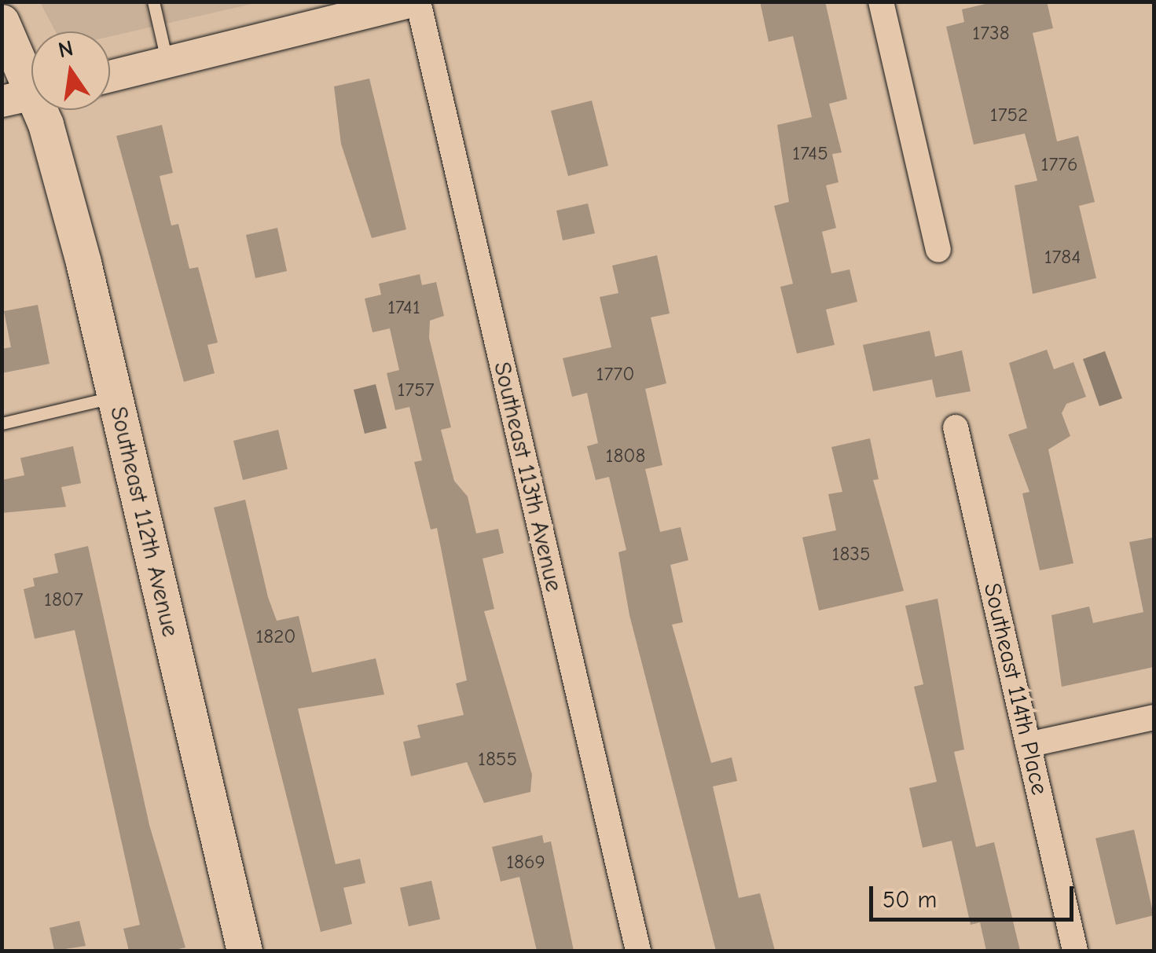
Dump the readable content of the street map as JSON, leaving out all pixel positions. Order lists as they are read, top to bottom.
{
  "streets": {
    "main road": ["Southeast 112th Avenue"],
    "street": ["Southeast 113th Avenue", "Southeast 114th Place"]
  },
  "house_numbers": [
    "1738",
    "1752",
    "1745",
    "1776",
    "1784",
    "1741",
    "1770",
    "1757",
    "1808",
    "1835",
    "1807",
    "1820",
    "1855",
    "1869"
  ],
  "scale_bar": "50 m",
  "north": "top"
}
